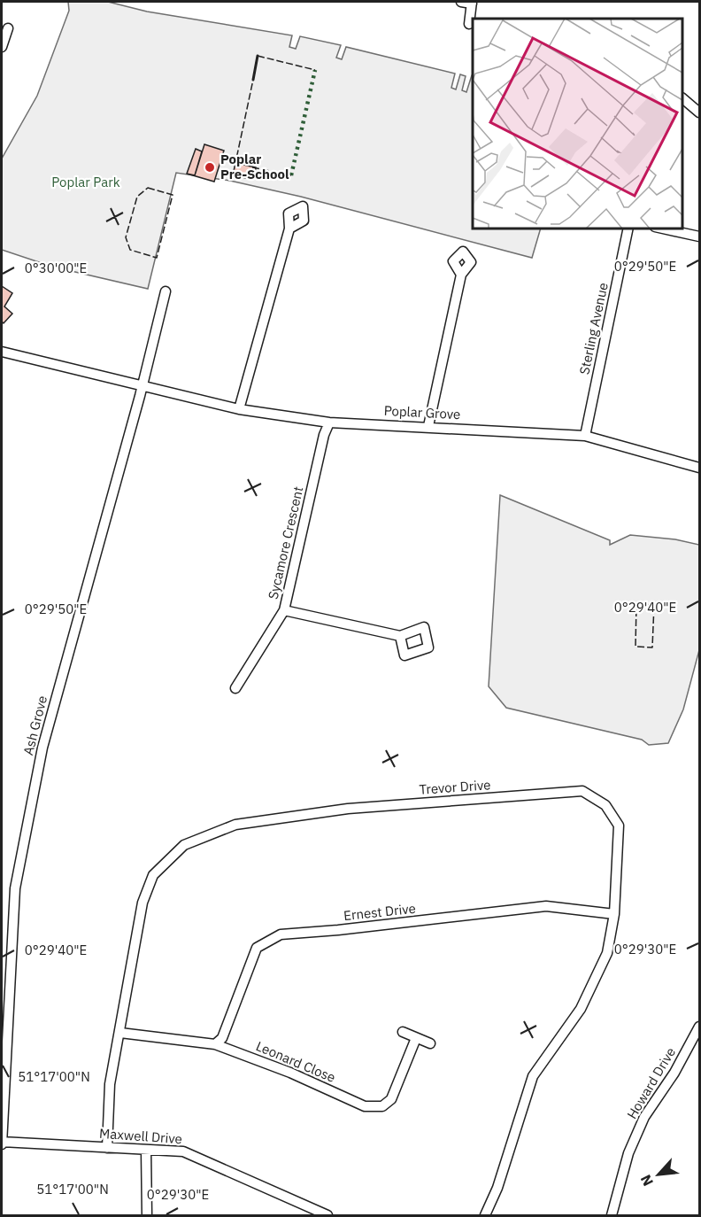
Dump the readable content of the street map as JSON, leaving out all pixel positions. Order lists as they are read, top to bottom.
{
  "streets": {
    "street": [
      "Sterling Avenue",
      "Poplar Grove",
      "Sycamore Crescent",
      "Ash Grove",
      "Trevor Drive",
      "Ernest Drive",
      "Leonard Close",
      "Howard Drive",
      "Maxwell Drive"
    ]
  },
  "crossings": [
    ["Sterling Avenue", "Poplar Grove"],
    ["Poplar Grove", "Sycamore Crescent"],
    ["Poplar Grove", "Ash Grove"],
    ["Ash Grove", "Maxwell Drive"],
    ["Trevor Drive", "Ernest Drive"],
    ["Trevor Drive", "Leonard Close"],
    ["Trevor Drive", "Maxwell Drive"],
    ["Ernest Drive", "Leonard Close"]
  ],
  "parks": ["Poplar Park"],
  "places": ["Poplar Pre-School"],
  "north": "bottom left",
  "coordinates": [
    "0°29'50\"E",
    "0°30'00\"E",
    "0°29'40\"E",
    "0°29'30\"E",
    "51°17'00\"N"
  ]
}
